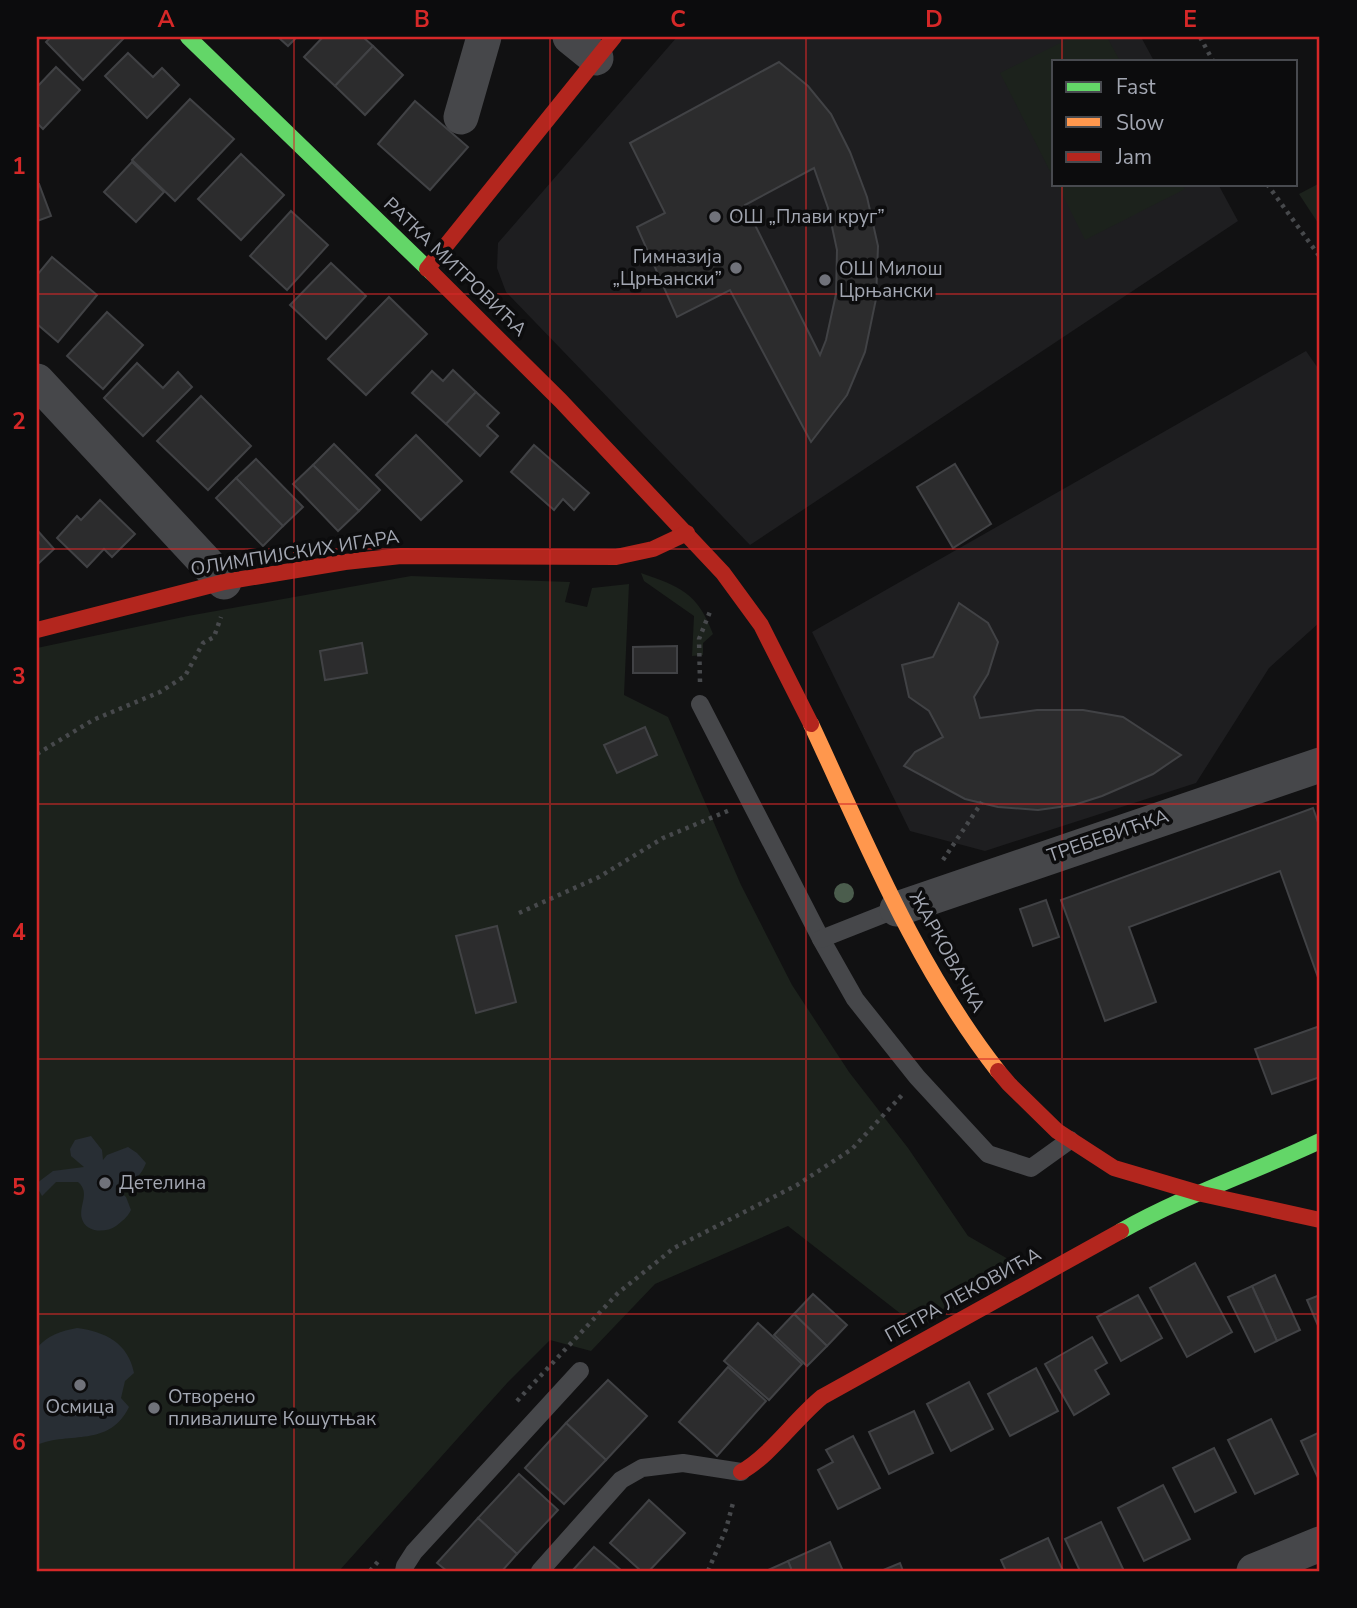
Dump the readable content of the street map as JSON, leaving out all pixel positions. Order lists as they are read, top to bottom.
{
  "streets": {
    "street": [
      "РАТКА МИТРОВИЋА",
      "ОЛИМПИЈСКИХ ИГАРА",
      "ТРЕБЕВИЋКА",
      "ЖАРКОВАЧКА",
      "ПЕТРА ЛЕКОВИЋА"
    ]
  },
  "crossings": [
    ["РАТКА МИТРОВИЋА", "ОЛИМПИЈСКИХ ИГАРА"],
    ["РАТКА МИТРОВИЋА", "ЖАРКОВАЧКА"],
    ["ОЛИМПИЈСКИХ ИГАРА", "ЖАРКОВАЧКА"],
    ["ТРЕБЕВИЋКА", "ЖАРКОВАЧКА"],
    ["ЖАРКОВАЧКА", "ПЕТРА ЛЕКОВИЋА"]
  ],
  "places": [
    "ОШ „Плави круг”",
    "Гимназија „Црњански”",
    "ОШ Милош Црњански",
    "Детелина",
    "Осмица",
    "Отворено пливалиште Кошутњак"
  ],
  "legend": ["Fast", "Slow", "Jam"],
  "grid": {
    "columns": [
      "A",
      "B",
      "C",
      "D",
      "E"
    ],
    "rows": [
      "1",
      "2",
      "3",
      "4",
      "5",
      "6"
    ]
  }
}
